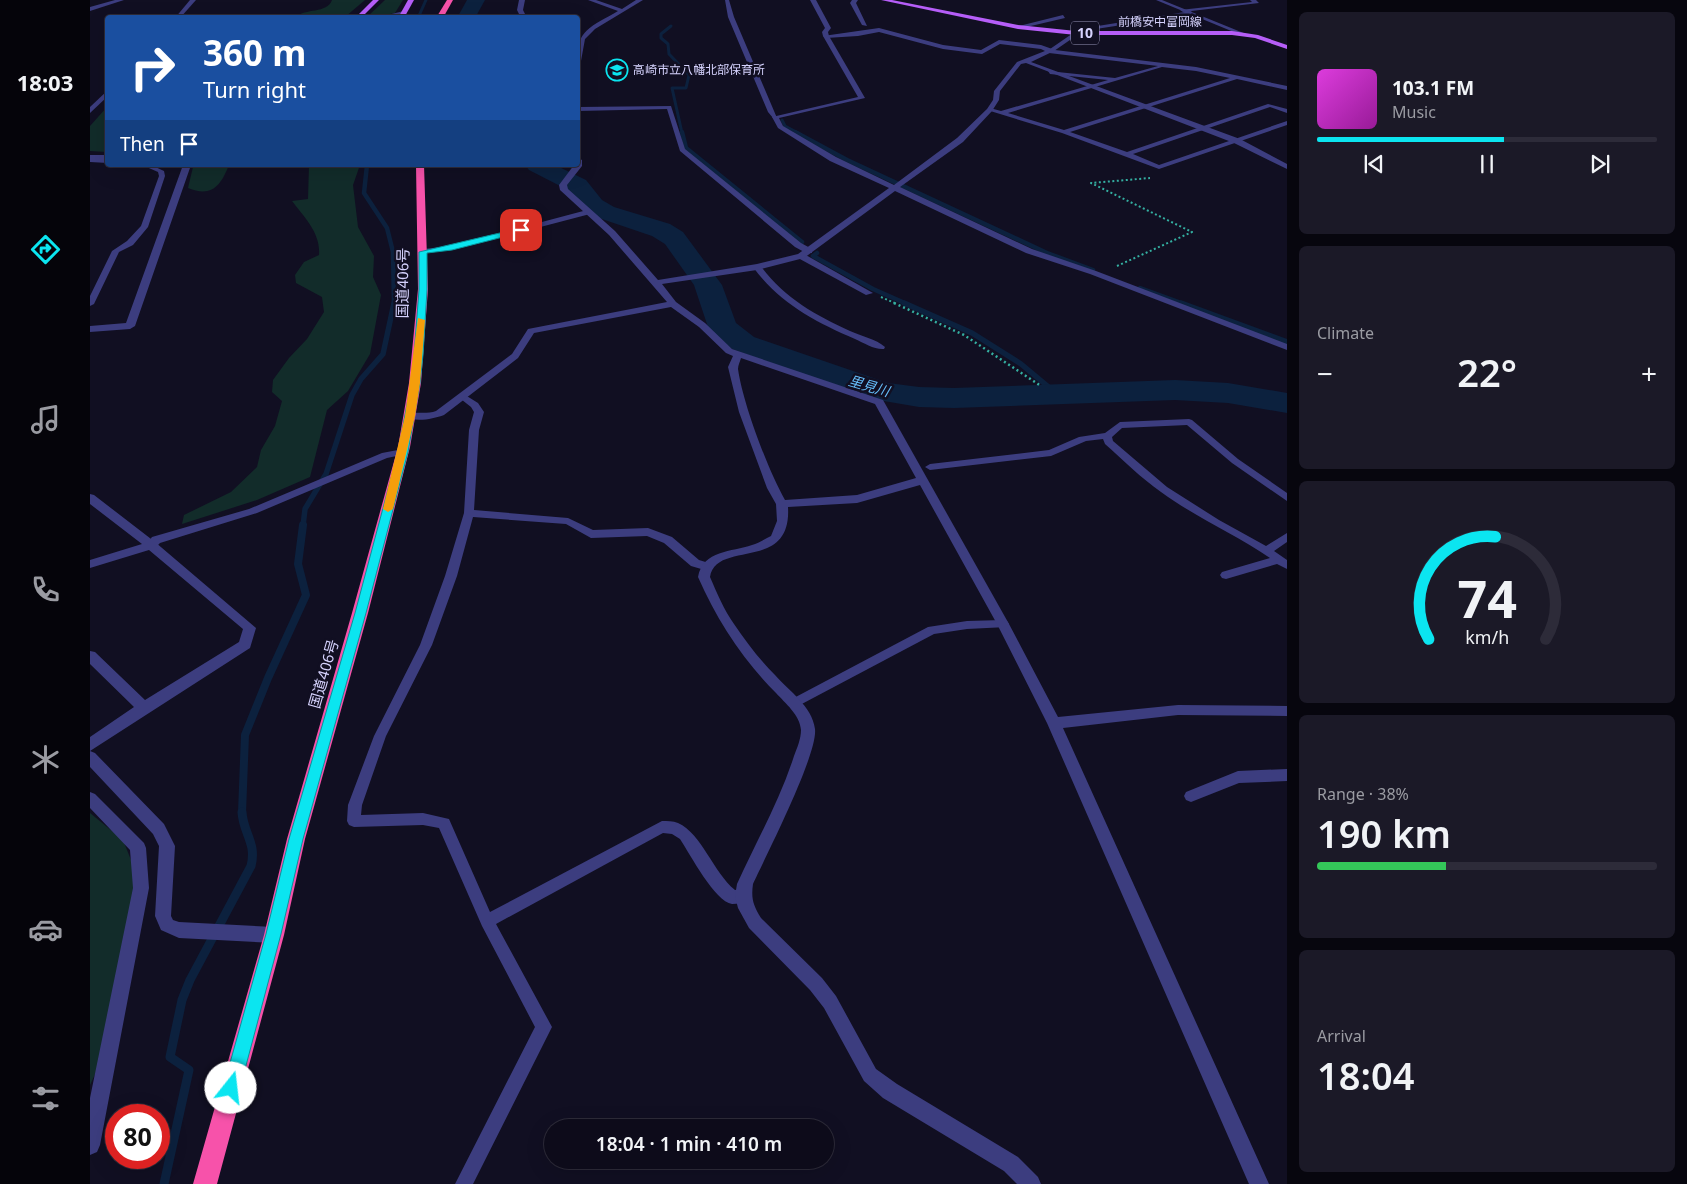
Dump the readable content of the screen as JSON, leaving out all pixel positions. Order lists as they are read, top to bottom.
{
  "streets": {
    "highway": ["国道406号"],
    "main road": ["前橋安中富岡線", "10"]
  },
  "water": ["里見川"],
  "places": {
    "school or university": ["高崎市立八幡北部保育所"]
  },
  "page": {
    "tabs": "18:03",
    "turn": ["360 m", "Turn right"],
    "song": ["103.1 FM", "Music"],
    "then": "Then",
    "tile": [
      "Climate",
      ["Range · 38%", "190 km"],
      ["Arrival", "18:04"]
    ],
    "heat": ["−", "22°", "+"],
    "limit": "80",
    "trip": "18:04 · 1 min · 410 m",
    "gauge": ["74", "km/h"]
  }
}
